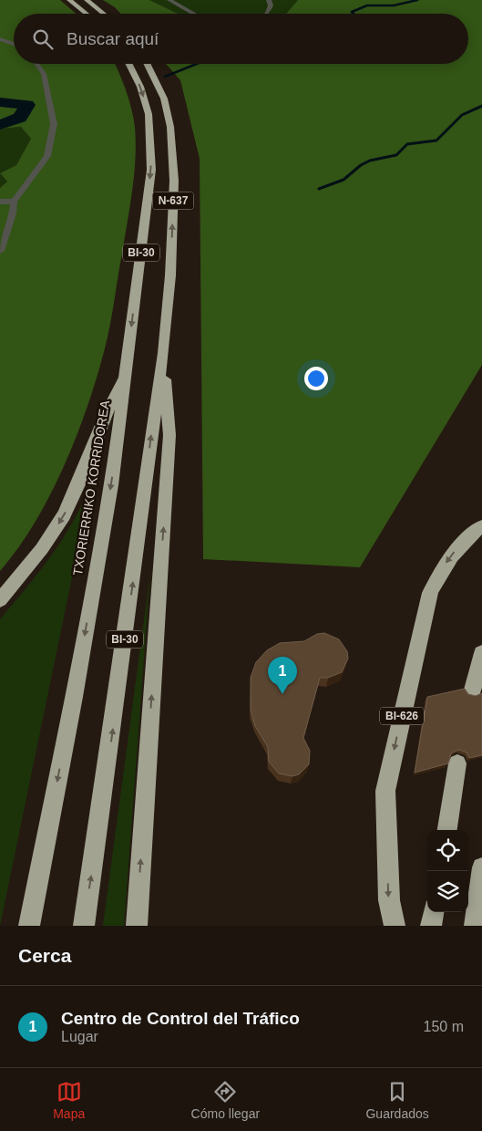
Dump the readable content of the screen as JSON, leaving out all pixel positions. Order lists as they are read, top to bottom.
{
  "streets": {
    "highway": [
      "N-637",
      "BI-30",
      "TXORIERRIKO KORRIDOREA",
      "BI-626"
    ]
  },
  "crossings": [
    ["N-637", "BI-30"]
  ],
  "page": {
    "search": "Buscar aquí",
    "pins": "1",
    "heading": "Cerca",
    "list": [
      {
        "mark": "1",
        "name": "Centro de Control del Tráfico",
        "note": "Lugar",
        "value": "150 m"
      }
    ],
    "nav": ["Mapa", "Cómo llegar", "Guardados"]
  }
}
